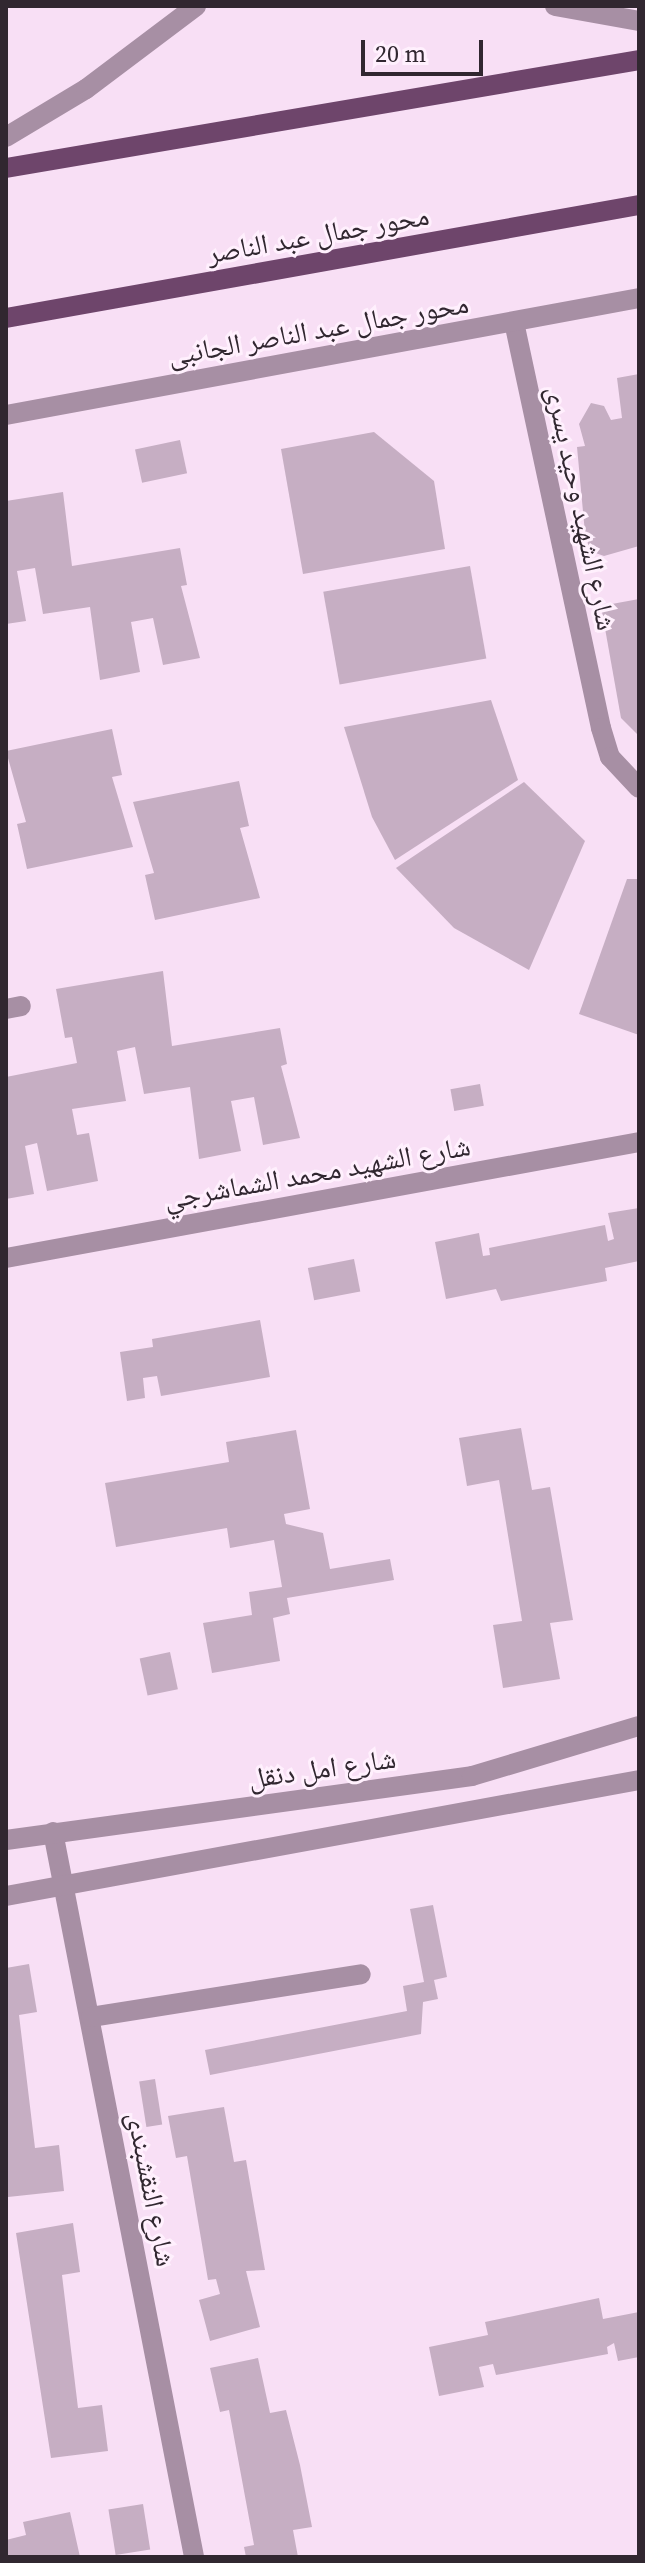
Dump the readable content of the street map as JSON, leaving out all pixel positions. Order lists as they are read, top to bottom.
{
  "streets": {
    "main road": ["محور جمال عبد الناصر"],
    "street": [
      "محور جمال عبد الناصر الجانبى",
      "شارع الشهيد وحيد يسرى",
      "شارع الشهيد محمد الشماشرجي",
      "شارع امل دنقل",
      "شارع النقشبندى"
    ]
  },
  "crossings": [
    ["محور جمال عبد الناصر الجانبى", "شارع الشهيد وحيد يسرى"],
    ["شارع امل دنقل", "شارع النقشبندى"]
  ],
  "scale_bar": "20 m"
}
